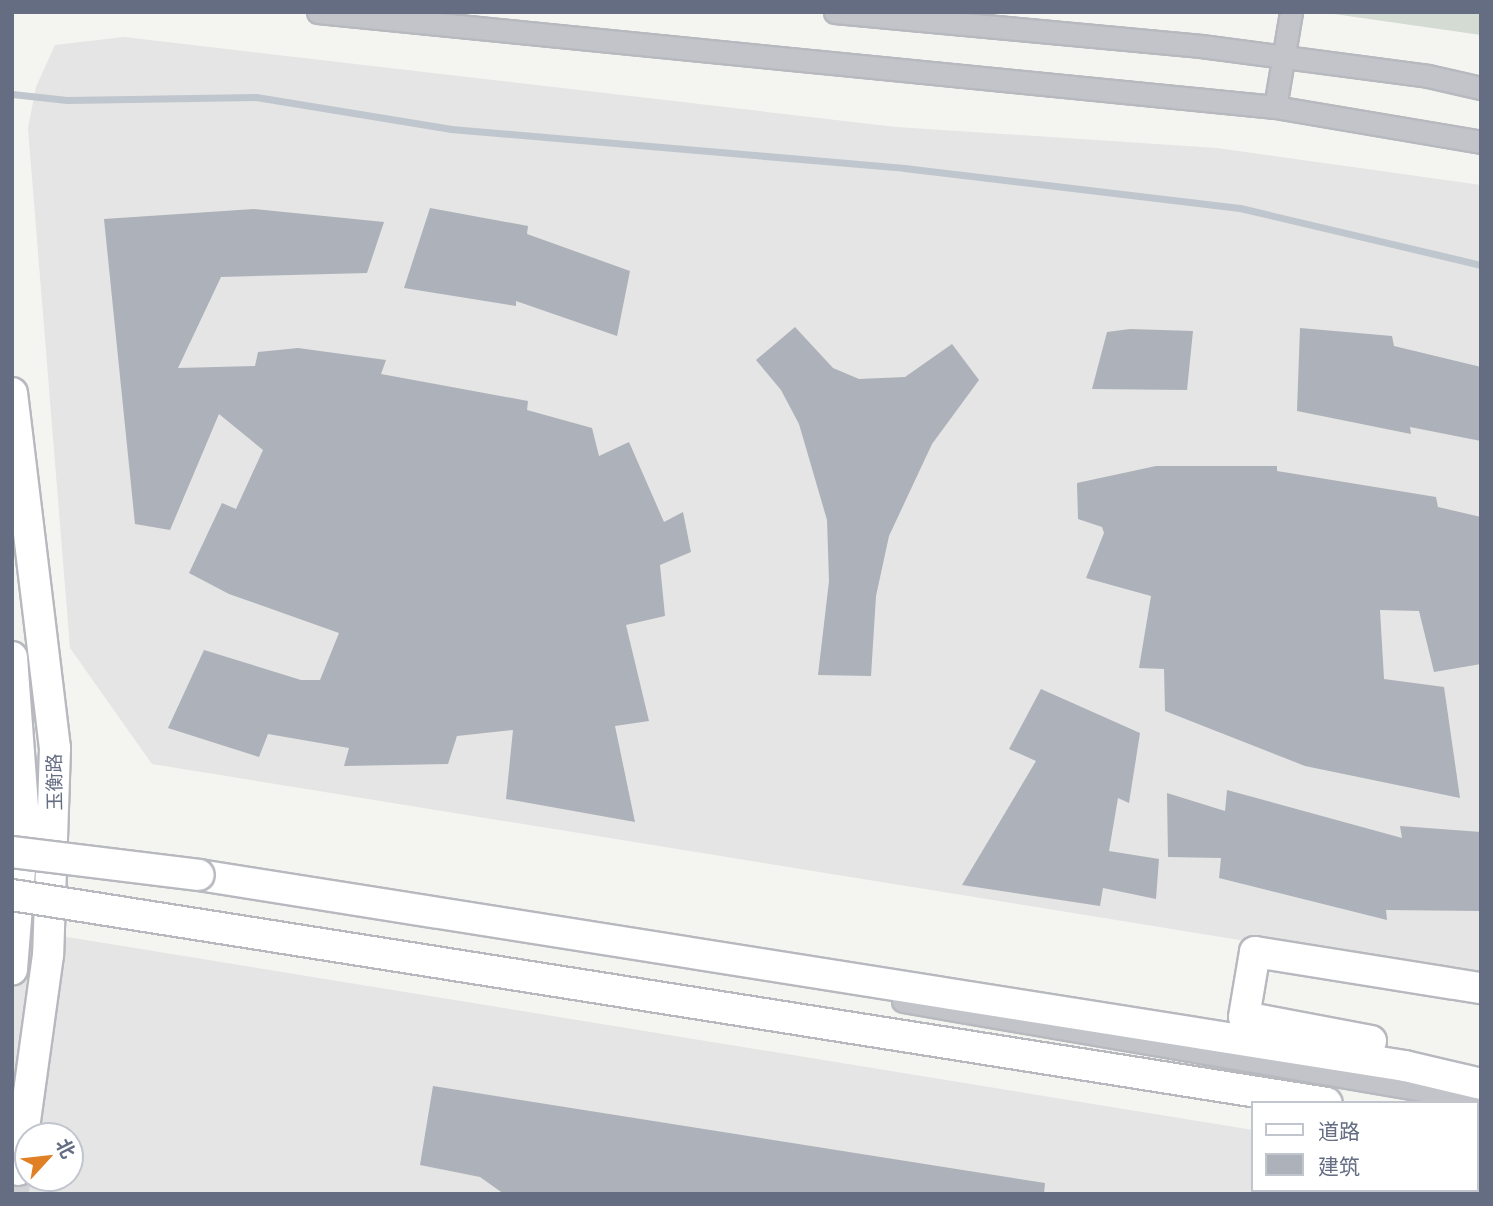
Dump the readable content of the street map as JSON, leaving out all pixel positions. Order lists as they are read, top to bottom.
{
  "streets": {
    "main road": ["玉衡路"]
  },
  "legend": ["道路", "建筑"],
  "north": "top right"
}
